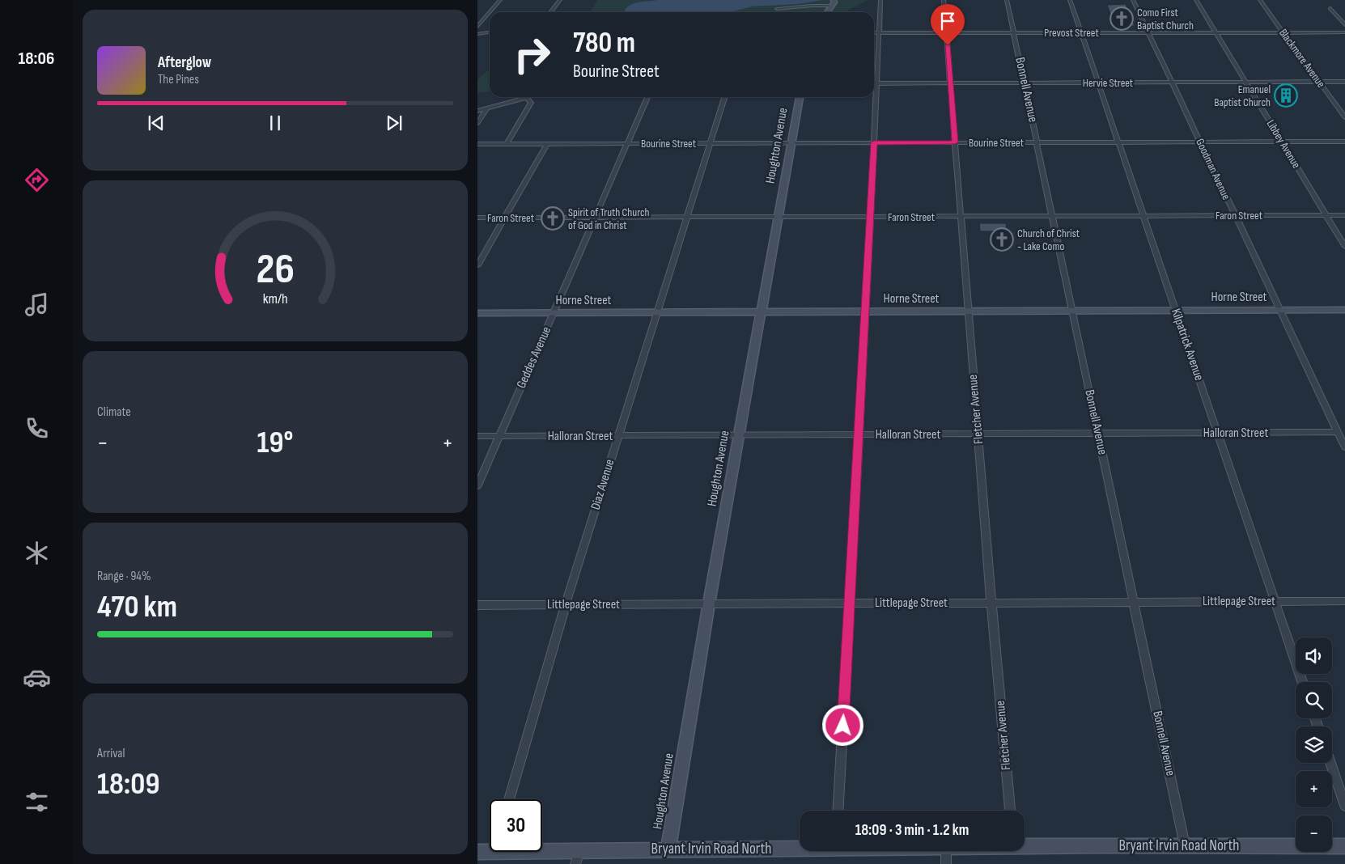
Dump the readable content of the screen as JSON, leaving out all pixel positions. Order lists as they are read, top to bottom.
{
  "streets": {
    "street": [
      "Prevost Street",
      "Blackmore Avenue",
      "Hervie Street",
      "Bonnell Avenue",
      "Bourine Street",
      "Libbey Avenue",
      "Houghton Avenue",
      "Goodman Avenue",
      "Faron Street",
      "Horne Street",
      "Kilpatrick Avenue",
      "Geddes Avenue",
      "Fletcher Avenue",
      "Halloran Street",
      "Diaz Avenue",
      "Littlepage Street",
      "Bryant Irvin Road North"
    ]
  },
  "crossings": [
    ["Prevost Street", "Blackmore Avenue"],
    ["Prevost Street", "Bonnell Avenue"],
    ["Prevost Street", "Libbey Avenue"],
    ["Prevost Street", "Goodman Avenue"],
    ["Prevost Street", "Kilpatrick Avenue"],
    ["Prevost Street", "Fletcher Avenue"],
    ["Blackmore Avenue", "Hervie Street"],
    ["Hervie Street", "Bonnell Avenue"],
    ["Hervie Street", "Libbey Avenue"],
    ["Hervie Street", "Goodman Avenue"],
    ["Hervie Street", "Kilpatrick Avenue"],
    ["Hervie Street", "Fletcher Avenue"],
    ["Bonnell Avenue", "Bourine Street"],
    ["Bonnell Avenue", "Faron Street"],
    ["Bonnell Avenue", "Horne Street"],
    ["Bonnell Avenue", "Halloran Street"],
    ["Bonnell Avenue", "Littlepage Street"],
    ["Bonnell Avenue", "Bryant Irvin Road North"],
    ["Bourine Street", "Libbey Avenue"],
    ["Bourine Street", "Houghton Avenue"],
    ["Bourine Street", "Goodman Avenue"],
    ["Bourine Street", "Kilpatrick Avenue"],
    ["Bourine Street", "Geddes Avenue"],
    ["Bourine Street", "Fletcher Avenue"],
    ["Bourine Street", "Diaz Avenue"],
    ["Libbey Avenue", "Faron Street"],
    ["Houghton Avenue", "Faron Street"],
    ["Houghton Avenue", "Horne Street"],
    ["Houghton Avenue", "Halloran Street"],
    ["Houghton Avenue", "Littlepage Street"],
    ["Houghton Avenue", "Bryant Irvin Road North"],
    ["Goodman Avenue", "Faron Street"],
    ["Goodman Avenue", "Horne Street"],
    ["Goodman Avenue", "Halloran Street"],
    ["Faron Street", "Kilpatrick Avenue"],
    ["Faron Street", "Geddes Avenue"],
    ["Faron Street", "Fletcher Avenue"],
    ["Faron Street", "Diaz Avenue"],
    ["Horne Street", "Kilpatrick Avenue"],
    ["Horne Street", "Geddes Avenue"],
    ["Horne Street", "Fletcher Avenue"],
    ["Horne Street", "Diaz Avenue"],
    ["Kilpatrick Avenue", "Halloran Street"],
    ["Kilpatrick Avenue", "Littlepage Street"],
    ["Geddes Avenue", "Halloran Street"],
    ["Fletcher Avenue", "Halloran Street"],
    ["Fletcher Avenue", "Littlepage Street"],
    ["Halloran Street", "Diaz Avenue"],
    ["Diaz Avenue", "Littlepage Street"]
  ],
  "places": {
    "church": ["Como First Baptist Church", "Spirit of Truth Church of God in Christ", "Church of Christ - Lake Como"],
    "building": ["Emanuel Baptist Church"]
  },
  "page": {
    "tabs": "18:06",
    "turn": ["780 m", "Bourine Street"],
    "song": ["Afterglow", "The Pines"],
    "tile": [
      "Climate",
      ["Range · 94%", "470 km"],
      ["Arrival", "18:09"]
    ],
    "heat": ["−", "19°", "+"],
    "map_buttons": ["+", "−"],
    "limit": "30",
    "trip": "18:09 · 3 min · 1.2 km",
    "gauge": ["26", "km/h"]
  }
}
